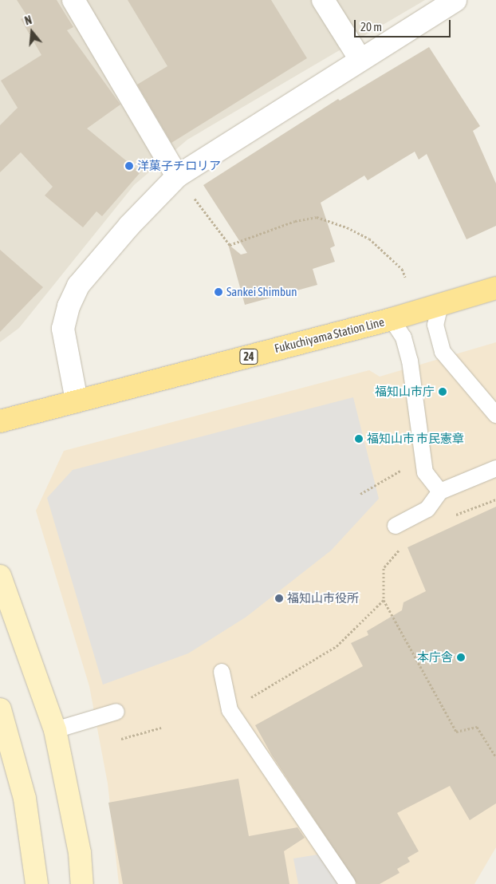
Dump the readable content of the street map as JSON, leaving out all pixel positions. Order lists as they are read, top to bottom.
{
  "streets": {
    "main road": ["Fukuchiyama Station Line", "24"]
  },
  "places": [
    "洋菓子チロリア",
    "Sankei Shimbun",
    "福知山市庁",
    "福知山市 市民憲章",
    "福知山市役所",
    "本庁舎"
  ],
  "scale_bar": "20 m",
  "north": "top"
}
